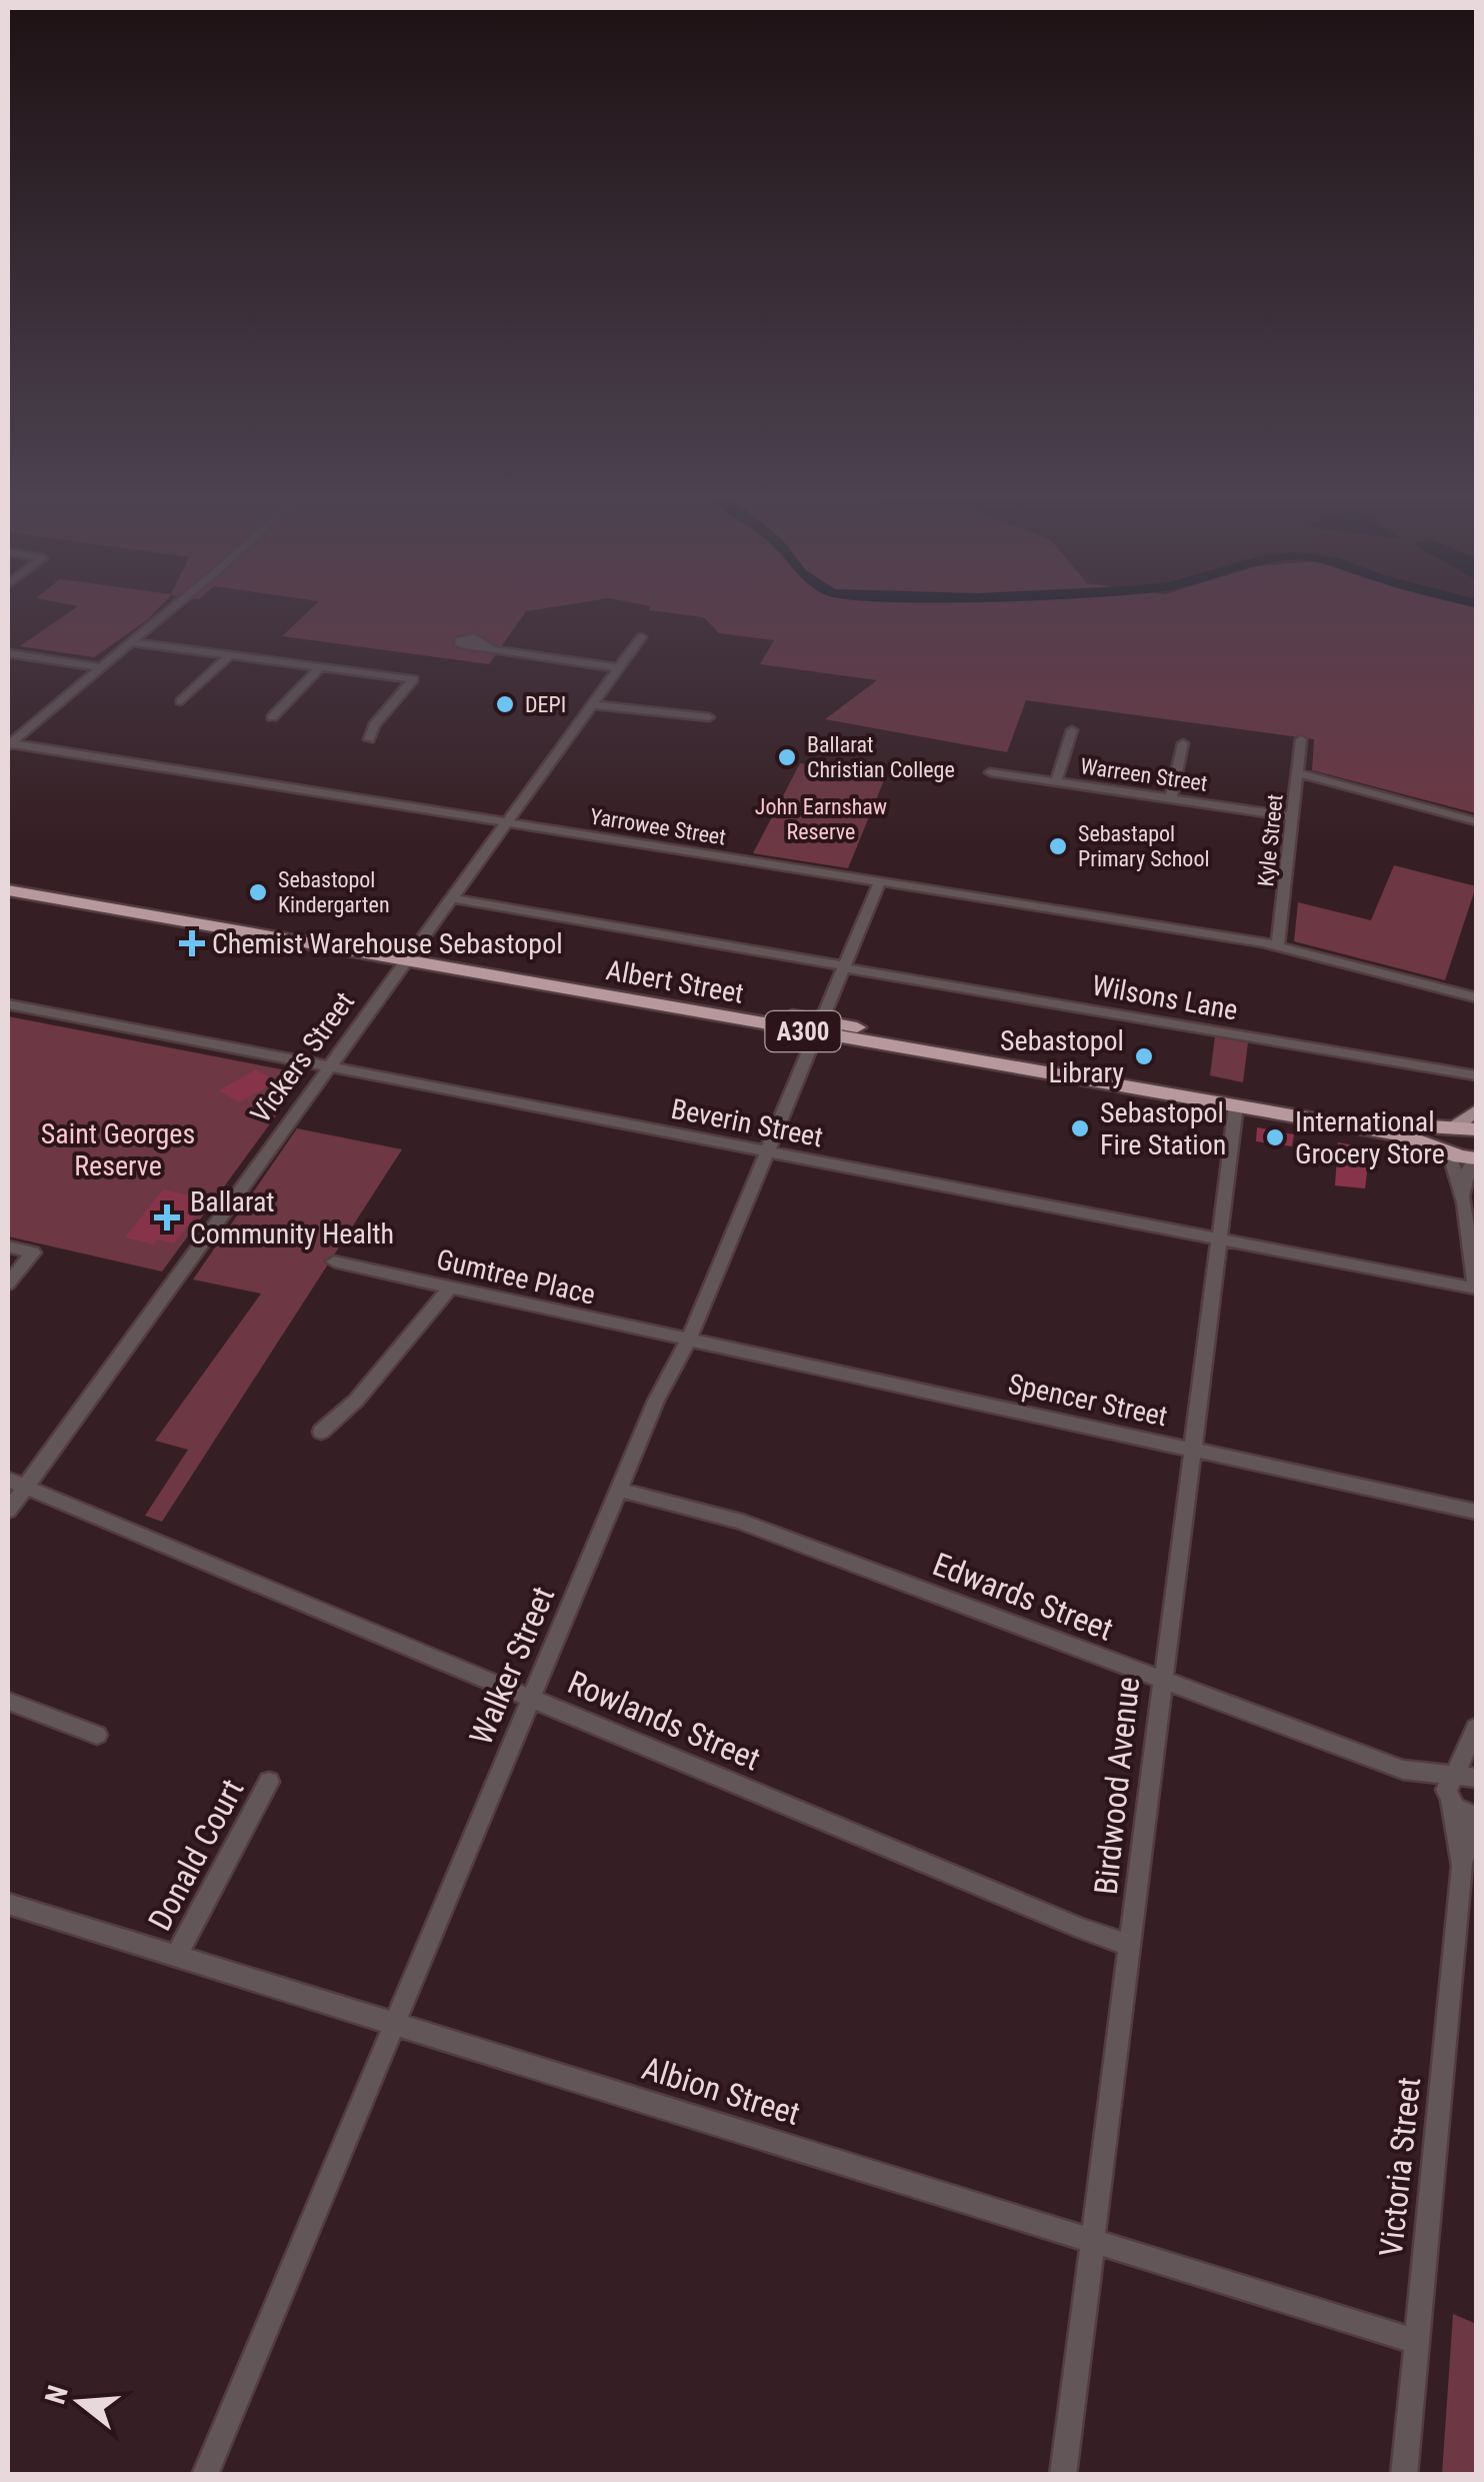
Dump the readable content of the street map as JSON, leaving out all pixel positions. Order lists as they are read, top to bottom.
{
  "streets": {
    "highway": ["Albert Street", "A300"],
    "street": [
      "Warreen Street",
      "Yarrowee Street",
      "Kyle Street",
      "Wilsons Lane",
      "Vickers Street",
      "Beverin Street",
      "Gumtree Place",
      "Spencer Street",
      "Edwards Street",
      "Walker Street",
      "Rowlands Street",
      "Birdwood Avenue",
      "Donald Court",
      "Albion Street",
      "Victoria Street"
    ]
  },
  "crossings": [
    ["Warreen Street", "Kyle Street"],
    ["Yarrowee Street", "Kyle Street"],
    ["Yarrowee Street", "Vickers Street"],
    ["Yarrowee Street", "Walker Street"],
    ["Albert Street", "Vickers Street"],
    ["Albert Street", "Walker Street"],
    ["Albert Street", "Birdwood Avenue"],
    ["Wilsons Lane", "Vickers Street"],
    ["Wilsons Lane", "Walker Street"],
    ["Vickers Street", "Beverin Street"],
    ["Vickers Street", "Rowlands Street"],
    ["Beverin Street", "Walker Street"],
    ["Beverin Street", "Birdwood Avenue"],
    ["Gumtree Place", "Spencer Street"],
    ["Gumtree Place", "Walker Street"],
    ["Spencer Street", "Walker Street"],
    ["Spencer Street", "Birdwood Avenue"],
    ["Edwards Street", "Walker Street"],
    ["Edwards Street", "Birdwood Avenue"],
    ["Edwards Street", "Victoria Street"],
    ["Walker Street", "Rowlands Street"],
    ["Walker Street", "Albion Street"],
    ["Rowlands Street", "Birdwood Avenue"],
    ["Birdwood Avenue", "Albion Street"],
    ["Donald Court", "Albion Street"],
    ["Albion Street", "Victoria Street"]
  ],
  "parks": ["John Earnshaw Reserve", "Saint Georges Reserve"],
  "places": {
    "other": [
      "DEPI",
      "Ballarat Christian College",
      "Sebastapol Primary School",
      "Sebastopol Kindergarten",
      "Sebastopol Library",
      "Sebastopol Fire Station",
      "International Grocery Store"
    ],
    "health": ["Chemist Warehouse Sebastopol", "Ballarat Community Health"]
  },
  "north": "left"
}
